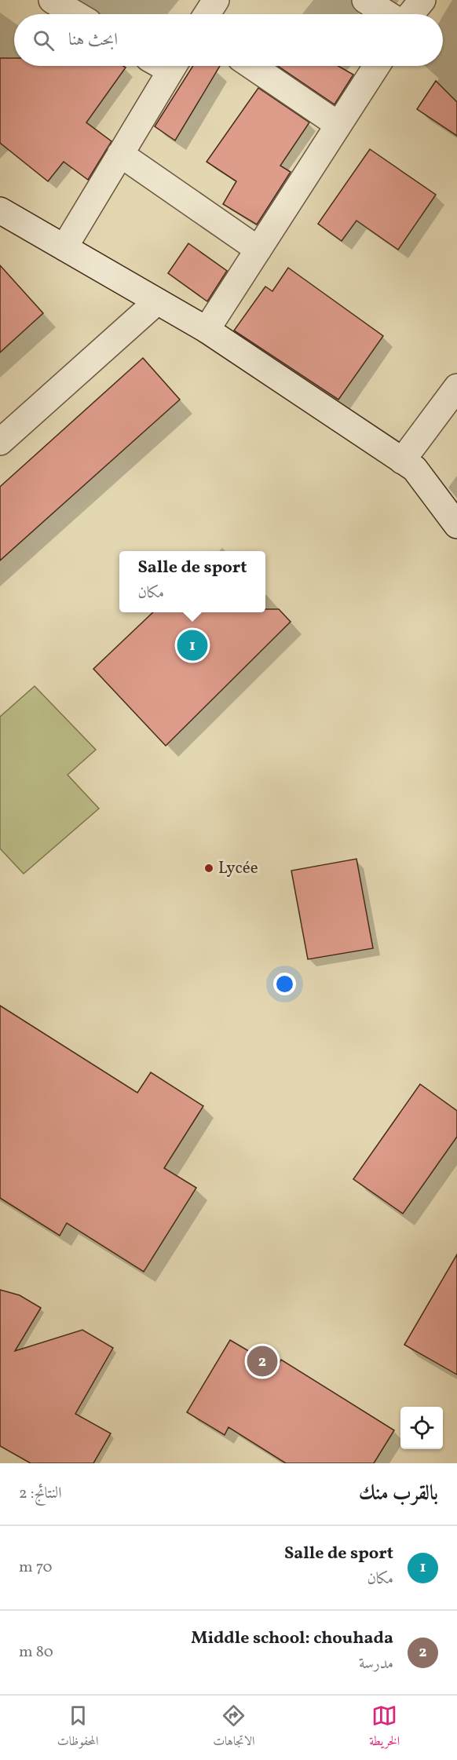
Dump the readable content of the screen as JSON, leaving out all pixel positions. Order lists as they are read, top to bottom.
{
  "places": ["Lycée"],
  "page": {
    "search": "ابحث هنا",
    "popup": ["Salle de sport", "مكان"],
    "pins": ["1", "2"],
    "heading": ["بالقرب منك", "النتائج: 2"],
    "list": [
      {
        "mark": "1",
        "name": "Salle de sport",
        "note": "مكان",
        "value": "70 m"
      },
      {
        "mark": "2",
        "name": "Middle school: chouhada",
        "note": "مدرسة",
        "value": "80 m"
      }
    ],
    "nav": ["الخريطة", "الاتجاهات", "المحفوظات"]
  }
}
